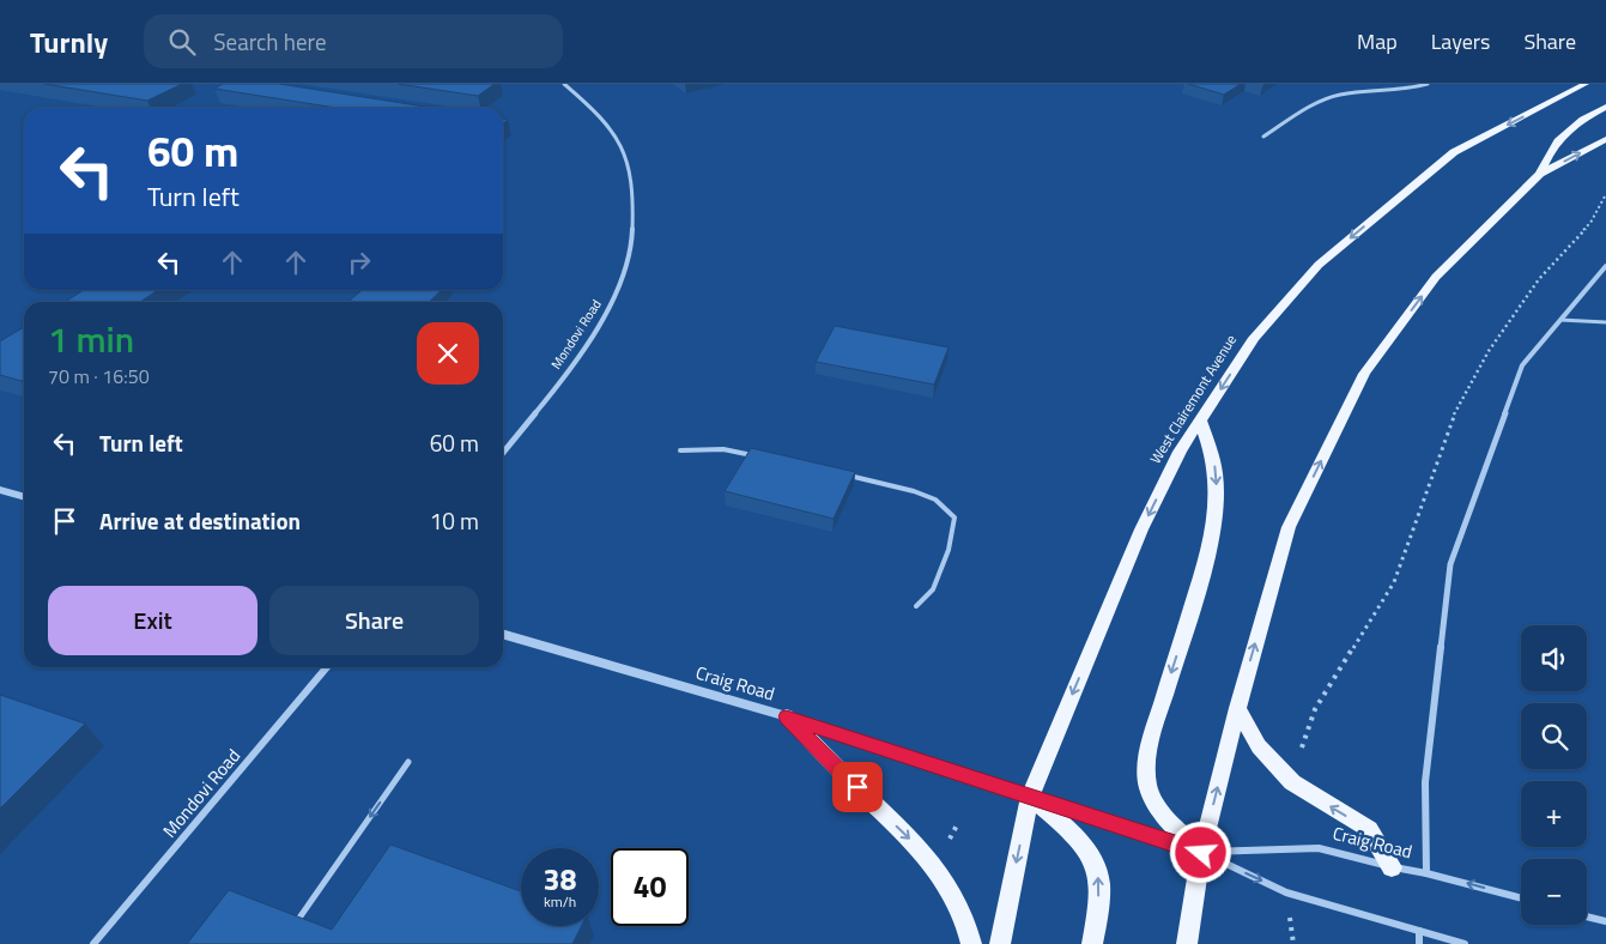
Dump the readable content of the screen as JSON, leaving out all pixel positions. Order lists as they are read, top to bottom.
{
  "streets": {
    "main road": ["West Clairemont Avenue"],
    "street": ["Mondovi Road", "Craig Road"]
  },
  "crossings": [
    ["West Clairemont Avenue", "Craig Road"]
  ],
  "page": {
    "header": "Turnly",
    "search": "Search here",
    "nav": ["Map", "Layers", "Share"],
    "turn": ["60 m", "Turn left"],
    "heading": ["1 min", "70 m · 16:50"],
    "list": [
      {
        "name": "Turn left",
        "value": "60 m"
      },
      {
        "name": "Arrive at destination",
        "value": "10 m"
      }
    ],
    "buttons": ["Exit", "Share"],
    "map_buttons": ["+", "−"],
    "speed": "38 km/h",
    "limit": "40"
  }
}
